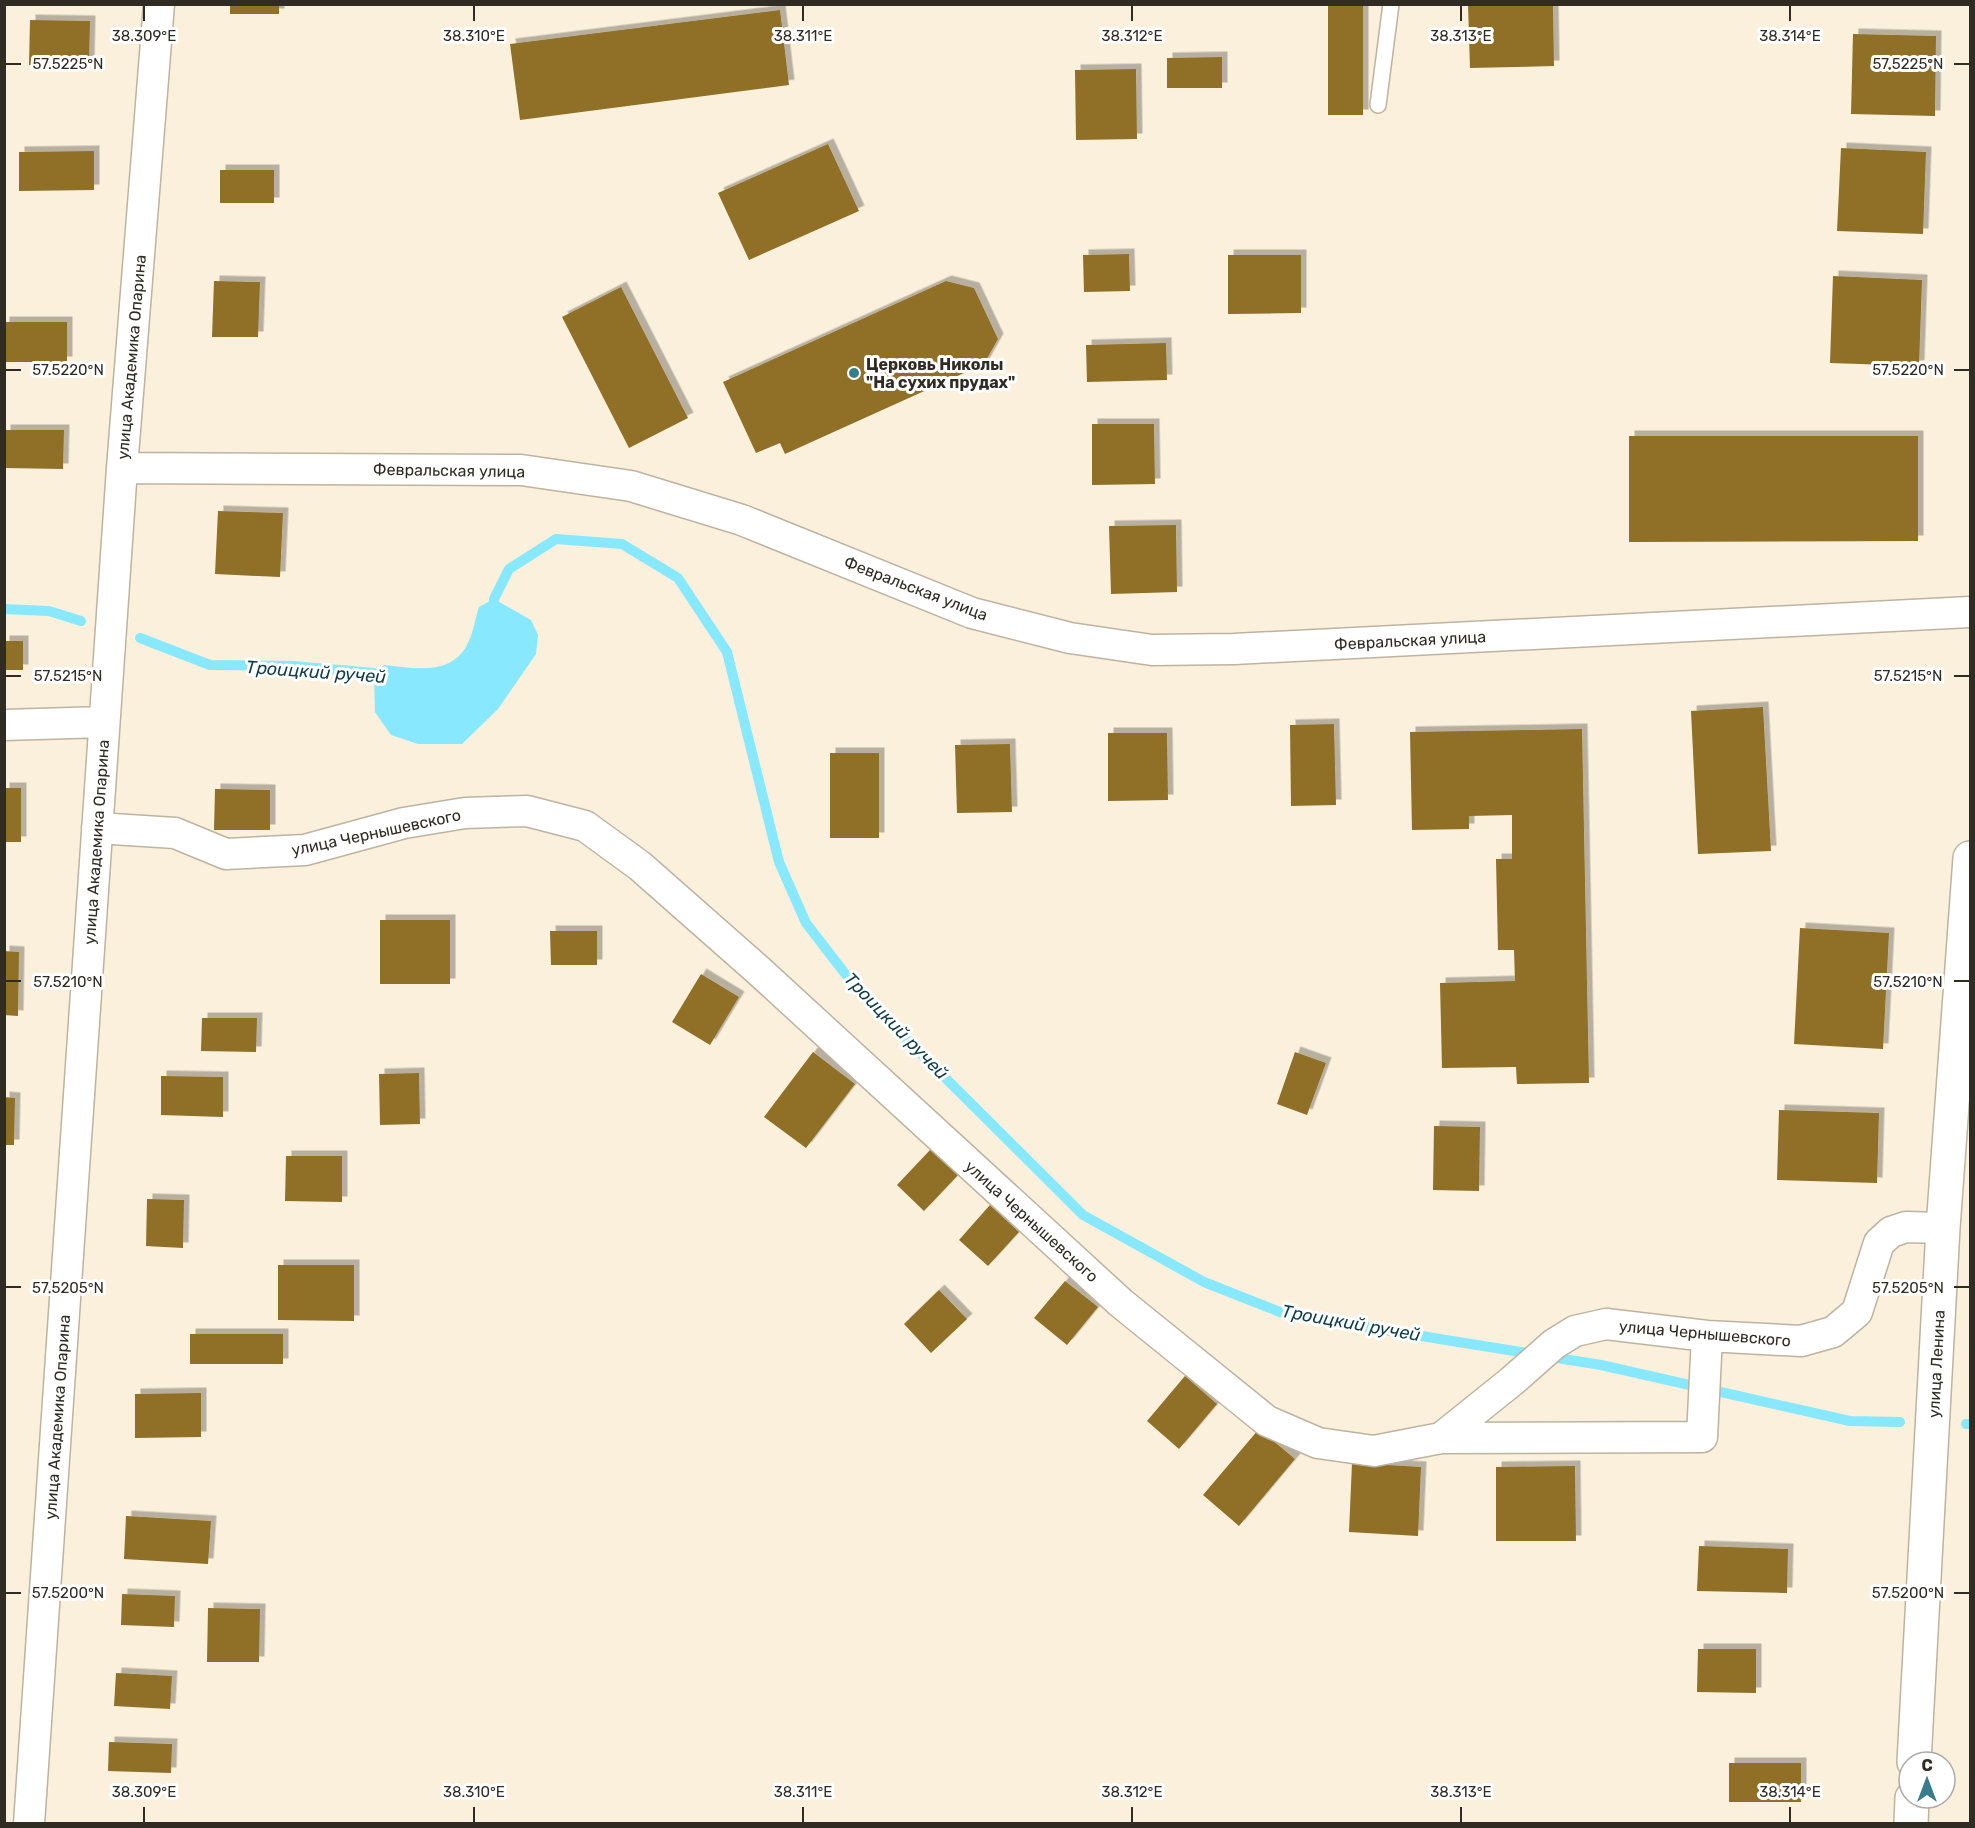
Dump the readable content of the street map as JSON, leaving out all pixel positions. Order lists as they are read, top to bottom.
{
  "streets": {
    "street": [
      "улица Академика Опарина",
      "Февральская улица",
      "улица Чернышевского",
      "улица Ленина"
    ]
  },
  "crossings": [
    ["улица Академика Опарина", "Февральская улица"],
    ["улица Академика Опарина", "улица Чернышевского"],
    ["улица Чернышевского", "улица Ленина"]
  ],
  "water": ["Троицкий ручей"],
  "places": ["Церковь Николы \"На сухих прудах\""],
  "north": "top",
  "coordinates": [
    "38.309°E",
    "38.310°E",
    "38.311°E",
    "38.312°E",
    "38.313°E",
    "38.314°E",
    "57.5225°N",
    "57.5220°N",
    "57.5215°N",
    "57.5210°N",
    "57.5205°N",
    "57.5200°N"
  ]
}
